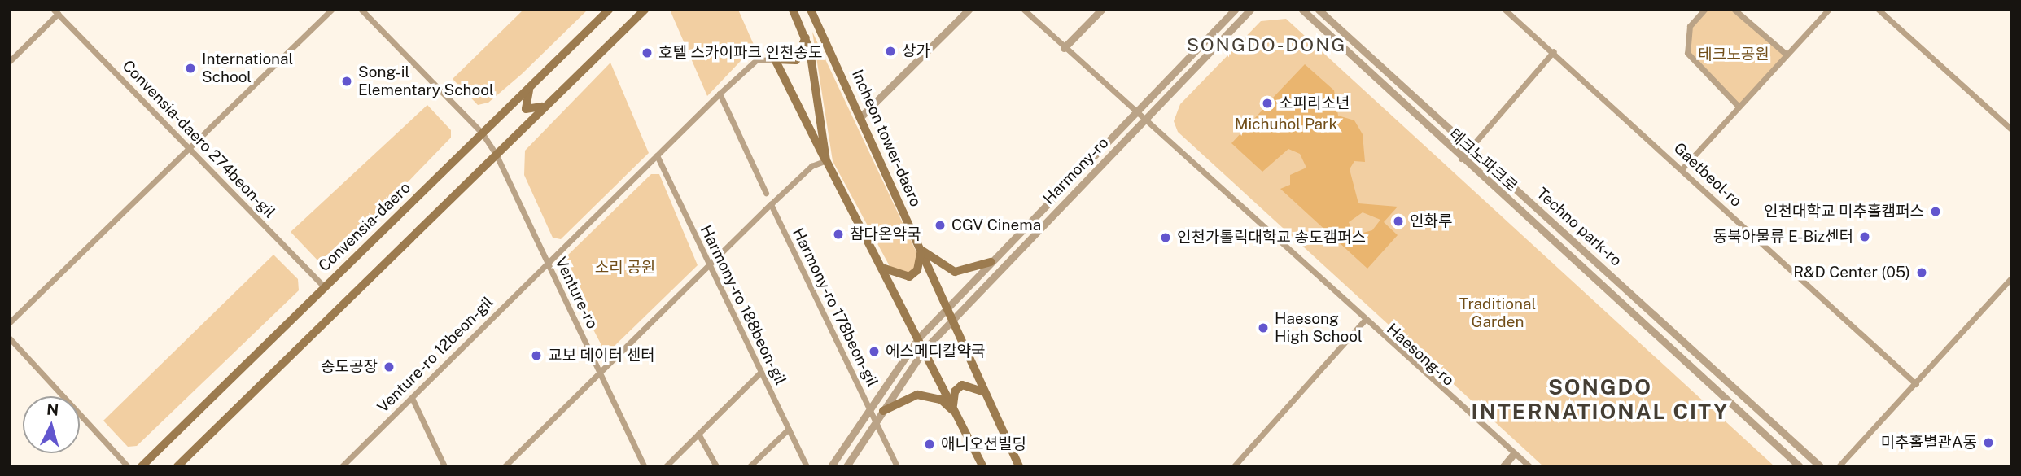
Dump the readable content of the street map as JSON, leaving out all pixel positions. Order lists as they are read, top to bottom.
{
  "streets": {
    "main road": ["Incheon tower-daero", "Convensia-daero"],
    "street": [
      "Convensia-daero 274beon-gil",
      "테크노파크로",
      "Harmony-ro",
      "Gaetbeol-ro",
      "Techno park-ro",
      "Venture-ro",
      "Harmony-ro 188beon-gil",
      "Harmony-ro 178beon-gil",
      "Venture-ro 12beon-gil",
      "Haesong-ro"
    ]
  },
  "crossings": [
    ["Incheon tower-daero", "Harmony-ro"],
    ["Convensia-daero 274beon-gil", "Convensia-daero"],
    ["Harmony-ro", "Harmony-ro 178beon-gil"],
    ["Harmony-ro", "Haesong-ro"],
    ["Convensia-daero", "Venture-ro"],
    ["Venture-ro", "Venture-ro 12beon-gil"],
    ["Harmony-ro 188beon-gil", "Venture-ro 12beon-gil"]
  ],
  "districts": ["SONGDO-DONG", "SONGDO INTERNATIONAL CITY"],
  "parks": [
    "테크노공원",
    "Michuhol Park",
    "소리 공원",
    "Traditional Garden"
  ],
  "places": [
    "상가",
    "호텔 스카이파크 인천송도",
    "International School",
    "Song-il Elementary School",
    "소피리소년",
    "인천대학교 미추홀캠퍼스",
    "인화루",
    "CGV Cinema",
    "참다온약국",
    "동북아물류 E-Biz센터",
    "인천가톨릭대학교 송도캠퍼스",
    "R&D Center (05)",
    "Haesong High School",
    "에스메디칼약국",
    "교보 데이터 센터",
    "송도공장",
    "미추홀별관A동",
    "애니오션빌딩"
  ],
  "north": "top"
}
